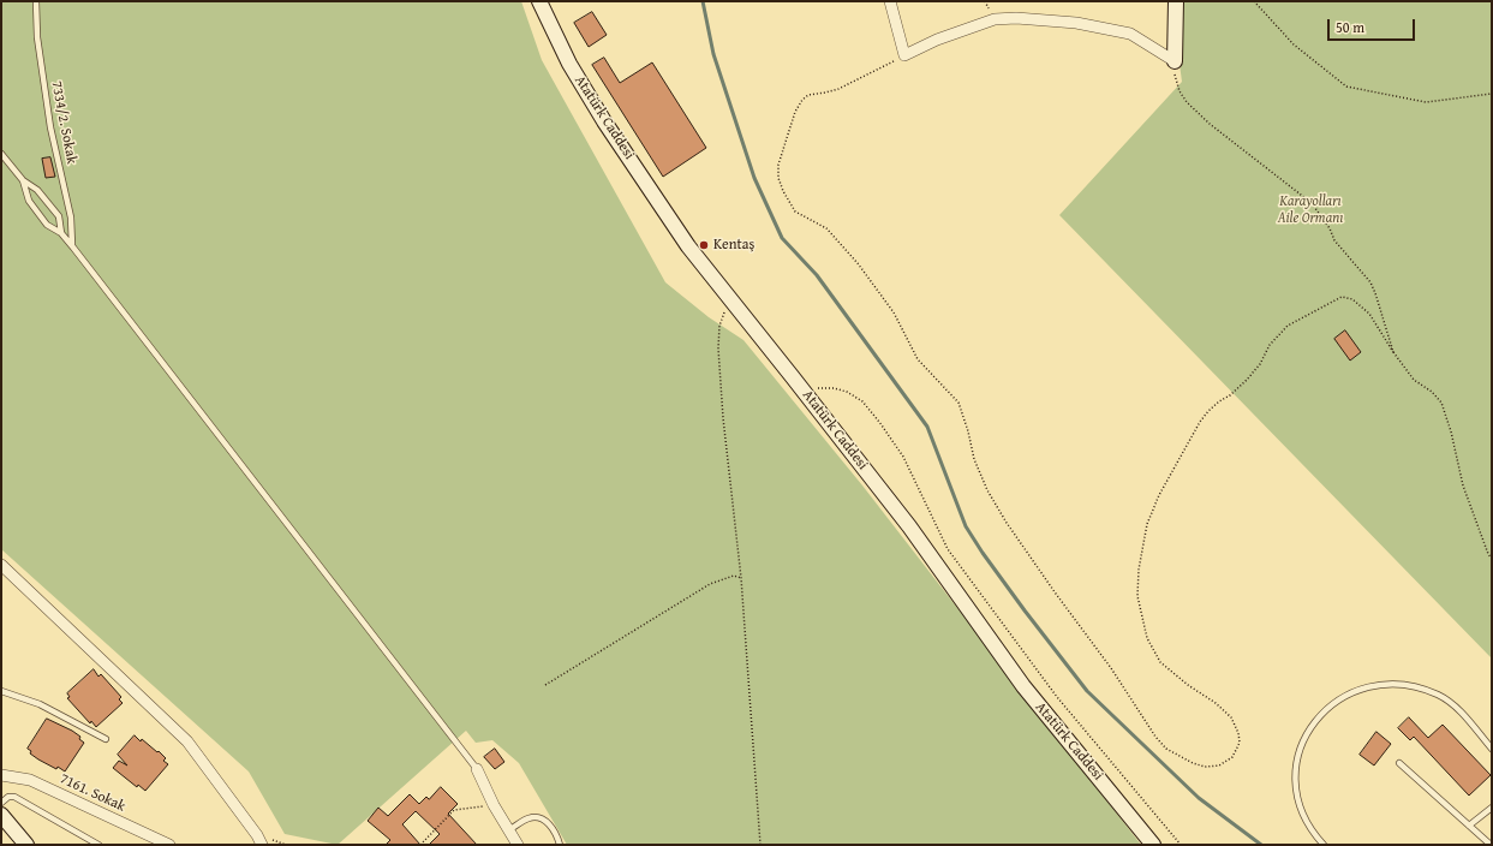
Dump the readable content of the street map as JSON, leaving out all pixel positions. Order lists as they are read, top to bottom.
{
  "streets": {
    "street": ["Atatürk Caddesi", "7161. Sokak"],
    "lane": ["7334/2. Sokak"]
  },
  "parks": ["Karayolları Aile Ormanı"],
  "places": ["Kentaş"],
  "scale_bar": "50 m"
}
